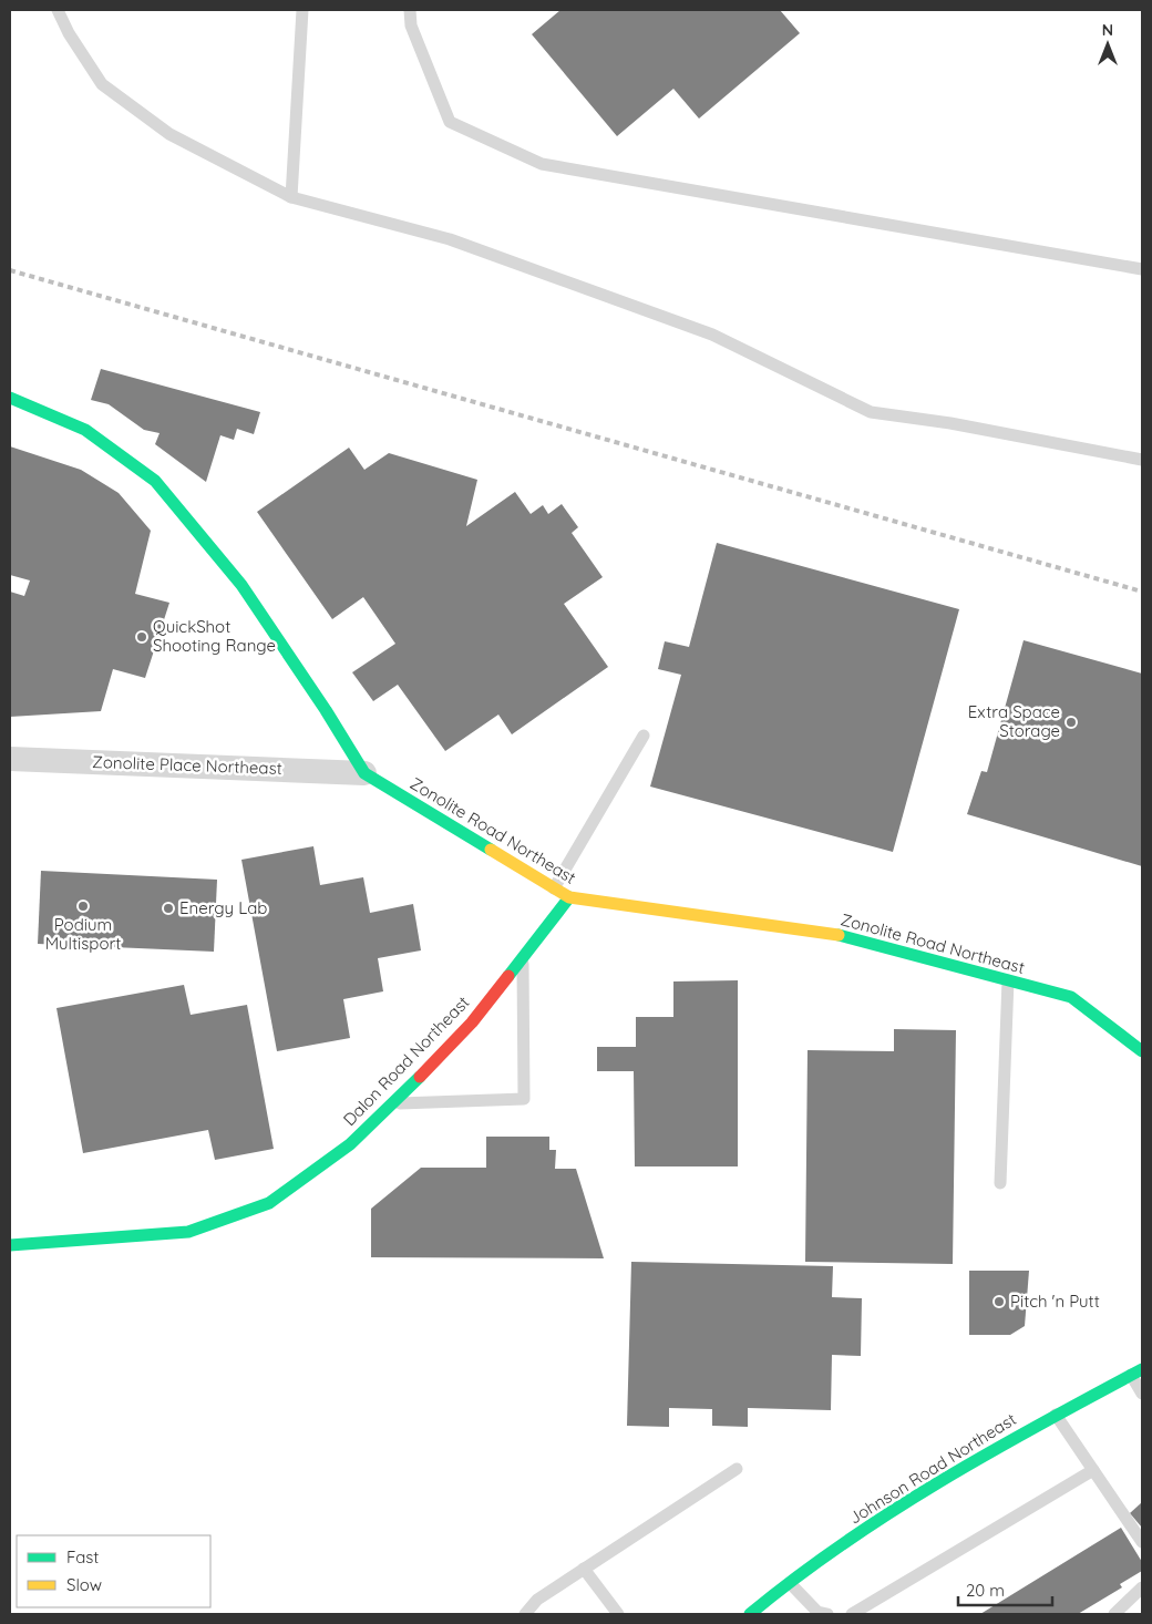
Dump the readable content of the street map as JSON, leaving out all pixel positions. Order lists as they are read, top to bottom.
{
  "streets": {
    "street": [
      "Zonolite Place Northeast",
      "Zonolite Road Northeast",
      "Dalon Road Northeast",
      "Johnson Road Northeast"
    ]
  },
  "crossings": [
    ["Zonolite Place Northeast", "Zonolite Road Northeast"],
    ["Zonolite Road Northeast", "Dalon Road Northeast"]
  ],
  "places": [
    "QuickShot Shooting Range",
    "Extra Space Storage",
    "Podium Multisport",
    "Energy Lab",
    "Pitch 'n Putt"
  ],
  "legend": ["Fast", "Slow"],
  "scale_bar": "20 m",
  "north": "top"
}
